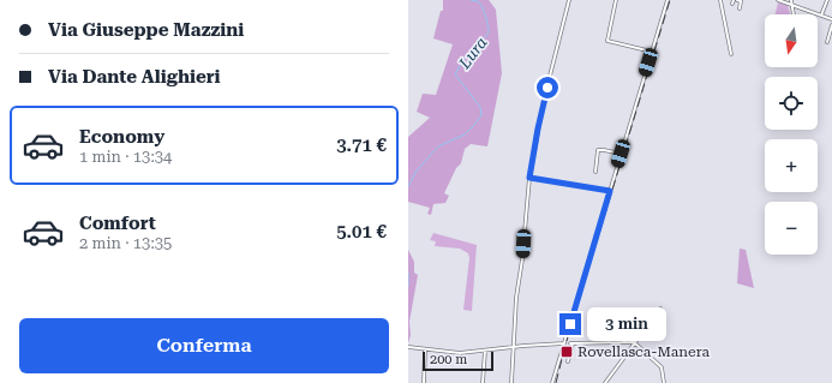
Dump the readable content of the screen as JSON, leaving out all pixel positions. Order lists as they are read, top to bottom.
{
  "water": ["Lura"],
  "places": {
    "transit": ["Rovellasca-Manera"]
  },
  "scale_bar": "200 m",
  "north": "bottom",
  "page": {
    "banner": ["Via Giuseppe Mazzini", "Via Dante Alighieri"],
    "map_buttons": ["+", "−"],
    "list": [
      {
        "name": "Economy",
        "note": "1 min · 13:34",
        "value": "3.71 €"
      },
      {
        "name": "Comfort",
        "note": "2 min · 13:35",
        "value": "5.01 €"
      }
    ],
    "bubble": "3 min",
    "buttons": "Conferma",
    "scale": "200 m"
  }
}
